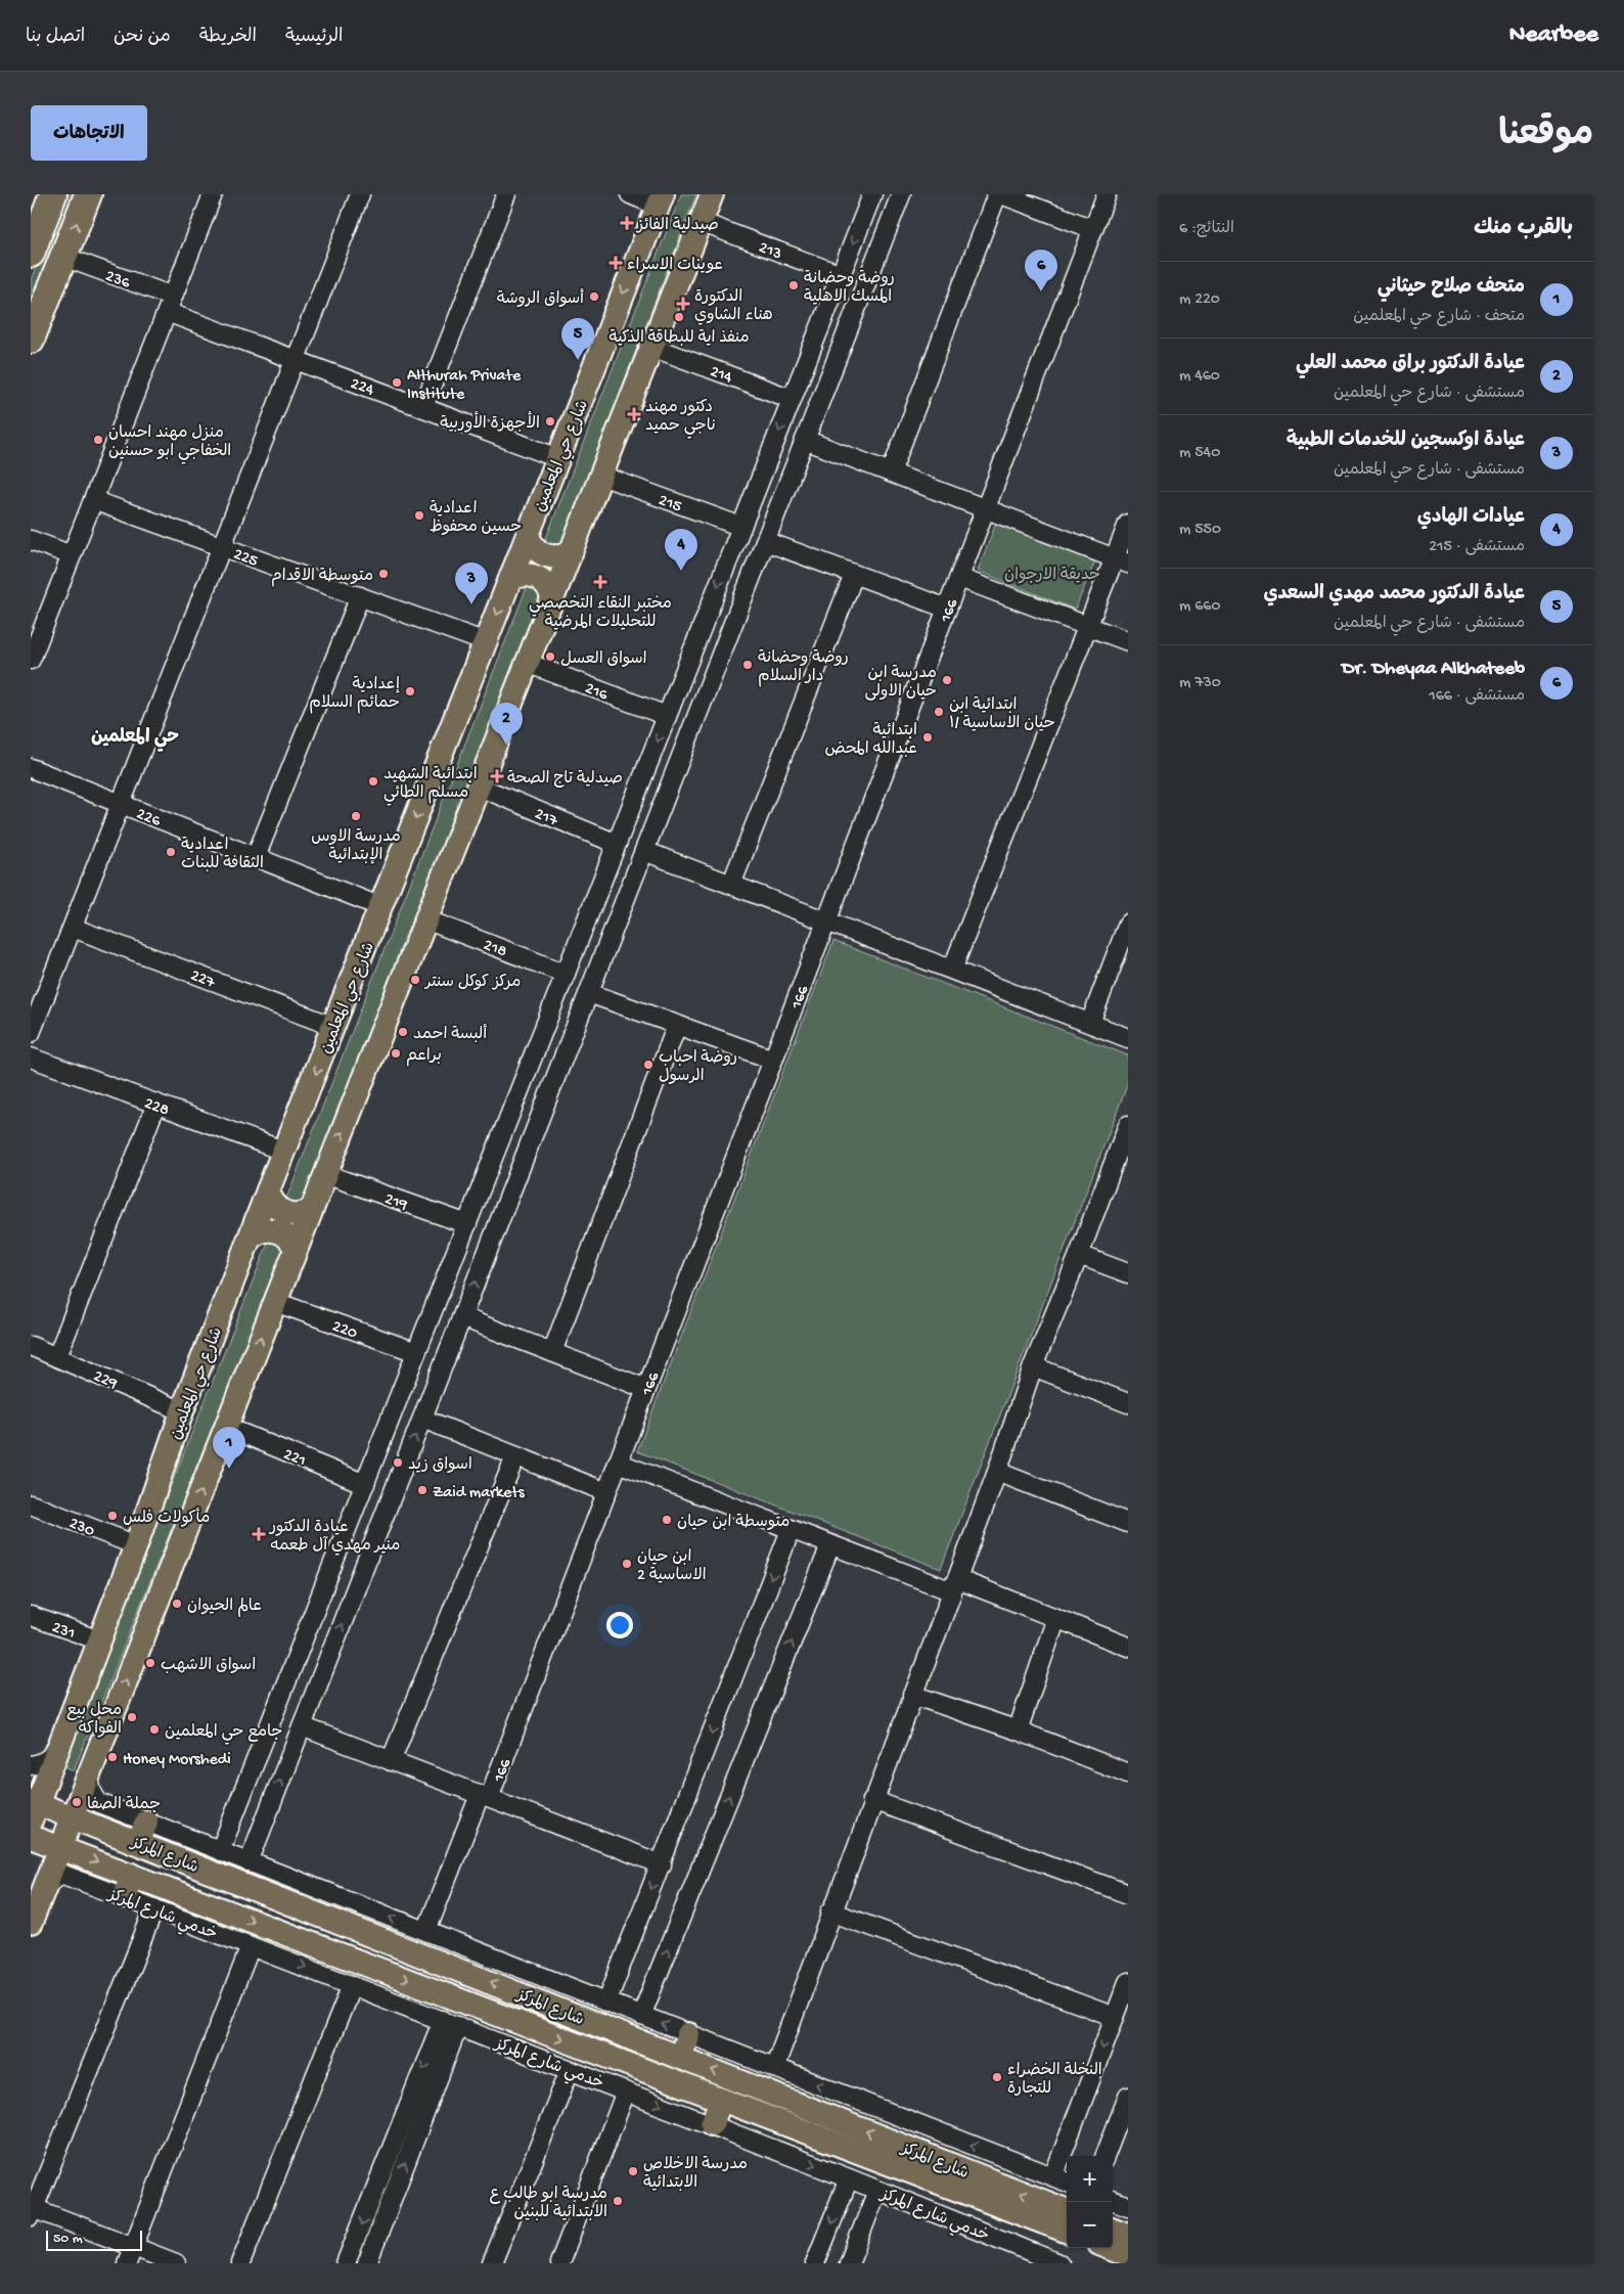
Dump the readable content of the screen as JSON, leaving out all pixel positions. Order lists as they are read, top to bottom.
{
  "streets": {
    "main road": ["شارع حي المعلمين", "شارع المركز"],
    "street": [
      "213",
      "236",
      "214",
      "224",
      "215",
      "225",
      "166",
      "216",
      "226",
      "217",
      "218",
      "227",
      "228",
      "219",
      "220",
      "229",
      "221",
      "230",
      "231",
      "خدمي شارع المركز"
    ]
  },
  "crossings": [
    ["236", "224"],
    ["224", "شارع حي المعلمين"],
    ["شارع حي المعلمين", "225"],
    ["شارع حي المعلمين", "226"],
    ["شارع حي المعلمين", "227"],
    ["شارع حي المعلمين", "228"],
    ["شارع حي المعلمين", "229"],
    ["شارع حي المعلمين", "230"],
    ["شارع حي المعلمين", "231"],
    ["شارع حي المعلمين", "شارع المركز"]
  ],
  "districts": ["حي المعلمين"],
  "parks": ["حديقة الارجوان"],
  "places": {
    "health": [
      "صيدلية الفائز",
      "عوينات الاسراء",
      "الدكتورة هناء الشاوي",
      "دكتور مهند ناجي حميد",
      "مختبر النقاء التخصصي للتحليلات المرضية",
      "صيدلية تاج الصحة",
      "عيادة الدكتور منير مهدي آل طعمه"
    ],
    "other": [
      "روضة وحضانة المسك الاهلية",
      "أسواق الروشة",
      "منفذ اية للبطاقة الذكية",
      "Althurah Private Institute",
      "الأجهزة الأوربية",
      "منزل مهند احسان الخفاجي ابو حسنين",
      "اعدادية حسين محفوظ",
      "متوسطة الاقدام",
      "اسواق العسل",
      "روضة وحضانة دار السلام",
      "مدرسة ابن حيان الاولى",
      "إعدادية حمائم السلام",
      "ابتدائية ابن حيان الاساسية /١",
      "ابتدائية عبدالله المحض",
      "ابتدائية الشهيد مسلم الطائي",
      "مدرسة الاوس الإبتدائية",
      "اعدادية الثقافة للبنات",
      "مركز كوكل سنتر",
      "ألبسة احمد",
      "براعم",
      "روضة احباب الرسول",
      "اسواق زيد",
      "Zaid markets",
      "مأكولات فلس",
      "متوسطة ابن حيان",
      "ابن حيان الاساسية 2",
      "عالم الحيوان",
      "اسواق الاشهب",
      "محل بيع الفواكه",
      "جامع حي المعلمين",
      "Honey Morshedi",
      "جملة الصفا",
      "النخلة الخضراء للتجارة",
      "مدرسة الاخلاص الابتدائية",
      "مدرسة ابو طالب ع الابتدائية للبنين"
    ]
  },
  "scale_bar": "50 m",
  "page": {
    "header": "Nearbee",
    "nav": [
      "الرئيسية",
      "الخريطة",
      "من نحن",
      "اتصل بنا"
    ],
    "title": "موقعنا",
    "buttons": "الاتجاهات",
    "heading": ["بالقرب منك", "النتائج: 6"],
    "pins": [
      "6",
      "5",
      "4",
      "3",
      "2",
      "1"
    ],
    "list": [
      {
        "mark": "1",
        "name": "متحف صلاح حيثاني",
        "note": "متحف · شارع حي المعلمين",
        "value": "220 m"
      },
      {
        "mark": "2",
        "name": "عيادة الدكتور براق محمد العلي",
        "note": "مستشفى · شارع حي المعلمين",
        "value": "460 m"
      },
      {
        "mark": "3",
        "name": "عيادة اوكسجين للخدمات الطبية",
        "note": "مستشفى · شارع حي المعلمين",
        "value": "540 m"
      },
      {
        "mark": "4",
        "name": "عيادات الهادي",
        "note": "مستشفى · 215",
        "value": "550 m"
      },
      {
        "mark": "5",
        "name": "عيادة الدكتور محمد مهدي السعدي",
        "note": "مستشفى · شارع حي المعلمين",
        "value": "660 m"
      },
      {
        "mark": "6",
        "name": "Dr. Dheyaa Alkhateeb",
        "note": "مستشفى · 166",
        "value": "730 m"
      }
    ],
    "map_buttons": ["+", "−"],
    "scale": "50 m"
  }
}
